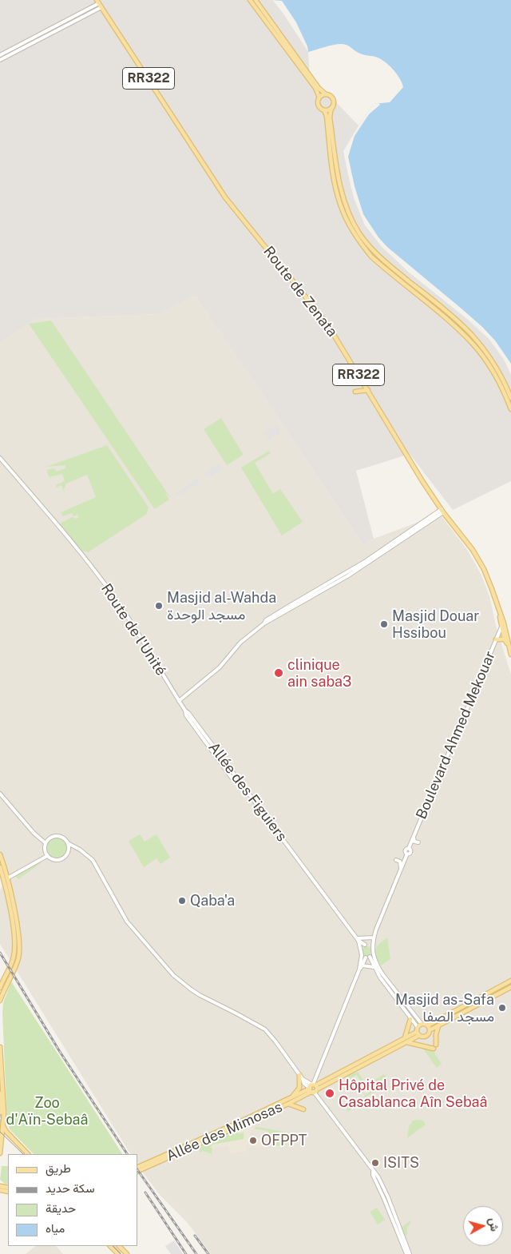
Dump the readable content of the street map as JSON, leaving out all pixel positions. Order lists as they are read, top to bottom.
{
  "streets": {
    "main road": ["RR322", "Route de Zenata", "Allée des Mimosas"],
    "street": ["Route de l'Unité", "Boulevard Ahmed Mekouar", "Allée des Figuiers"]
  },
  "crossings": [
    ["Route de Zenata", "Boulevard Ahmed Mekouar"],
    ["Route de l'Unité", "Allée des Figuiers"]
  ],
  "parks": ["Zoo d'Aïn-Sebaâ"],
  "places": [
    "Masjid al-Wahda مسجد الوحدة",
    "Masjid Douar Hssibou",
    "clinique ain saba3",
    "Qaba'a",
    "Masjid as-Safa مسجد الصفا",
    "Hôpital Privé de Casablanca Aîn Sebaâ",
    "OFPPT",
    "ISITS"
  ],
  "legend": [
    "طريق",
    "سكة حديد",
    "حديقة",
    "مياه"
  ],
  "north": "right"
}
